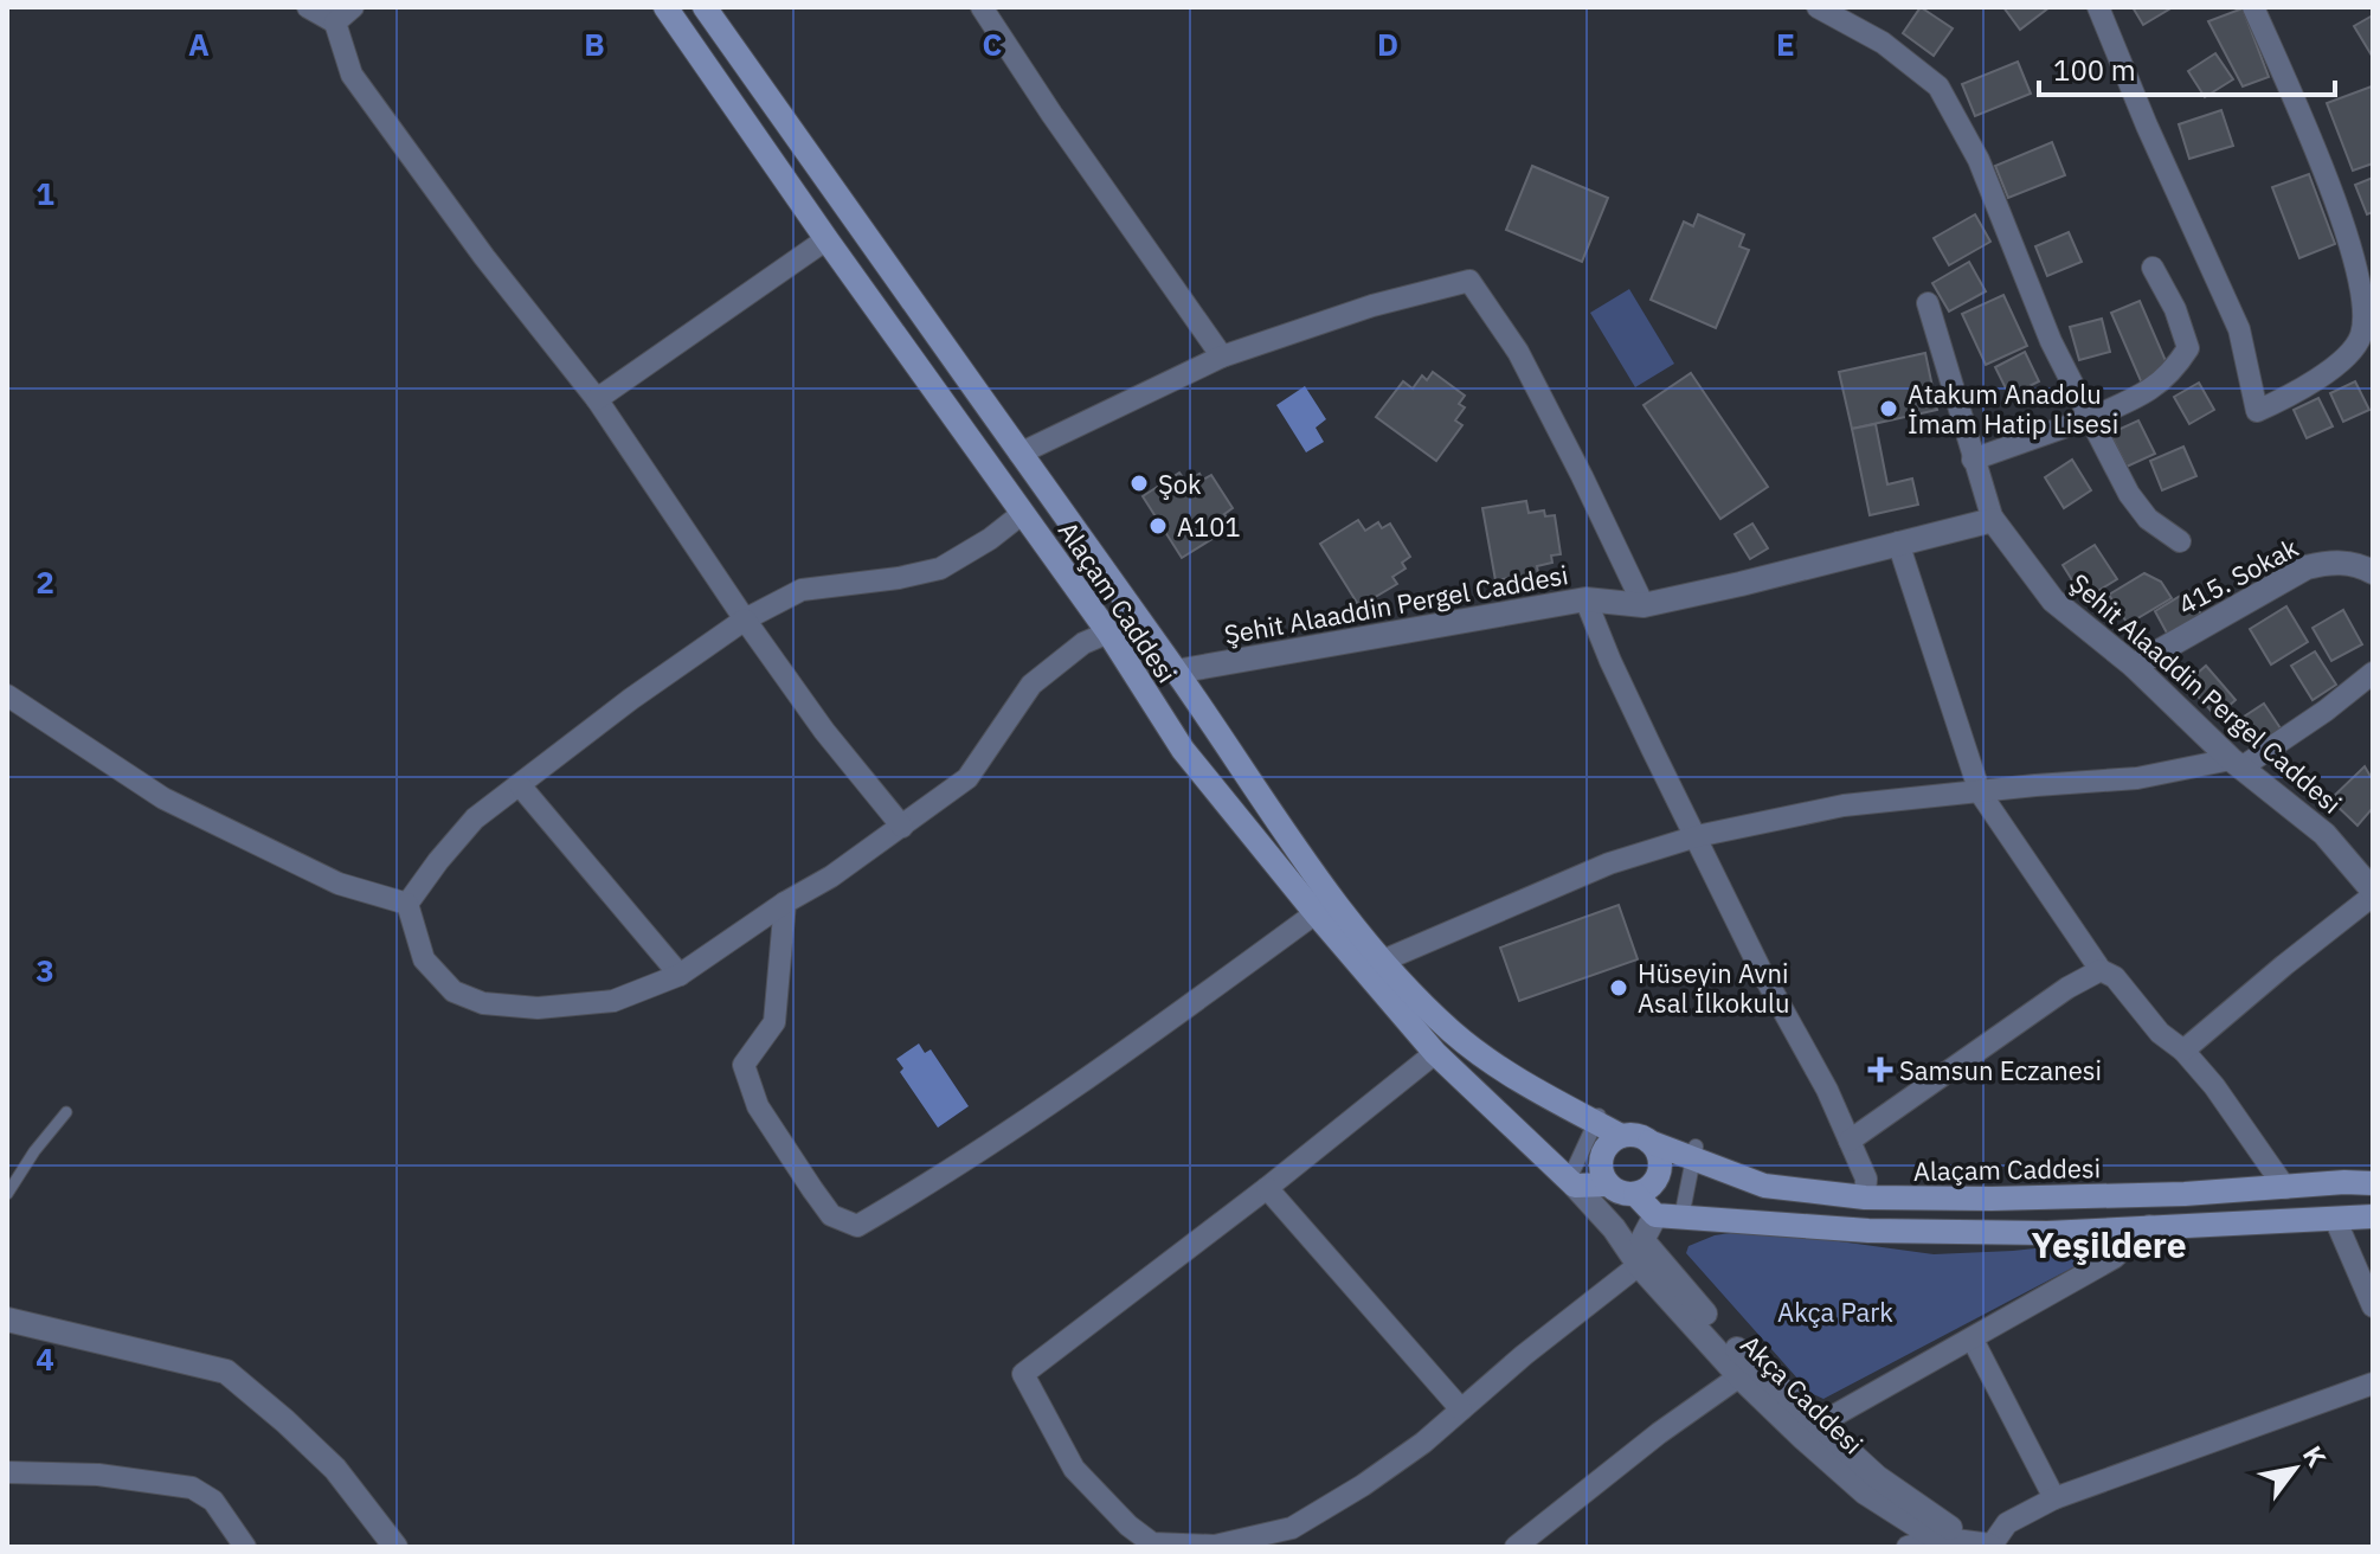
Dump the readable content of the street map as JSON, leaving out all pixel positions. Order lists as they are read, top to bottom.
{
  "streets": {
    "main road": ["Alaçam Caddesi"],
    "street": ["415. Sokak", "Şehit Alaaddin Pergel Caddesi", "Akça Caddesi"]
  },
  "crossings": [
    ["415. Sokak", "Şehit Alaaddin Pergel Caddesi"],
    ["Alaçam Caddesi", "Şehit Alaaddin Pergel Caddesi"],
    ["Alaçam Caddesi", "Akça Caddesi"]
  ],
  "districts": ["Yeşildere"],
  "parks": ["Akça Park"],
  "places": {
    "other": [
      "Atakum Anadolu İmam Hatip Lisesi",
      "Şok",
      "A101",
      "Hüseyin Avni Asal İlkokulu"
    ],
    "health": ["Samsun Eczanesi"]
  },
  "scale_bar": "100 m",
  "north": "top right",
  "grid": {
    "columns": [
      "A",
      "B",
      "C",
      "D",
      "E"
    ],
    "rows": [
      "1",
      "2",
      "3",
      "4"
    ]
  }
}
